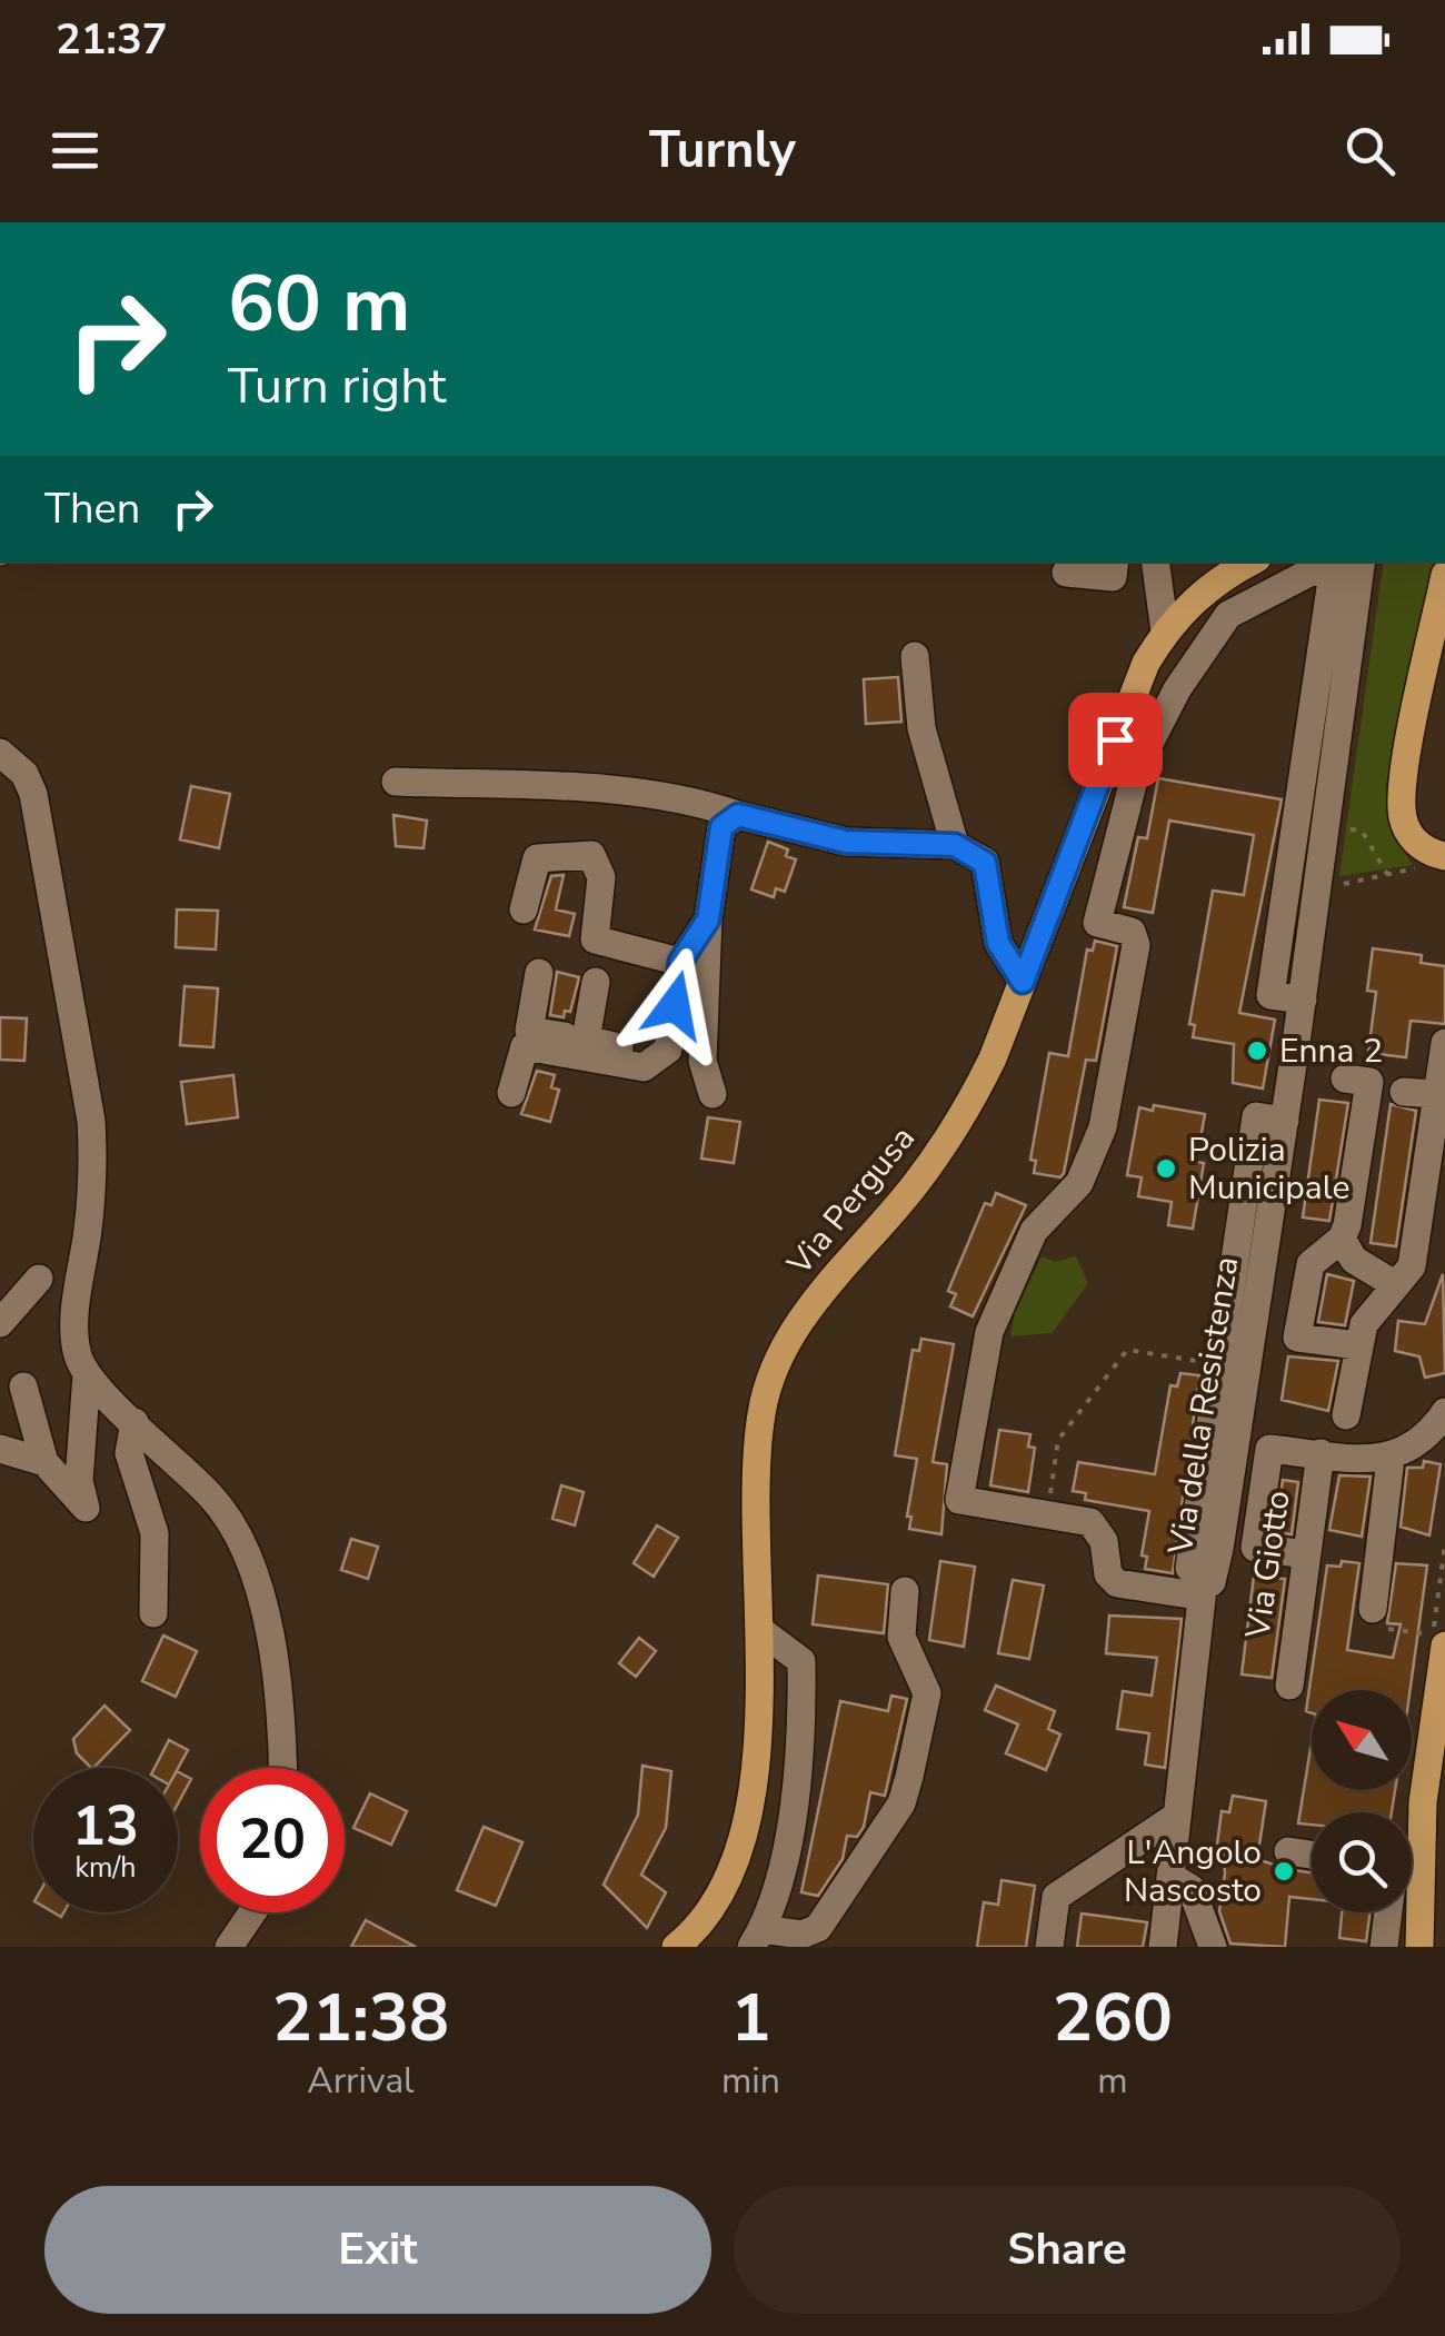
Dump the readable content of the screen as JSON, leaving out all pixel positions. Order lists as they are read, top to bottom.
{
  "streets": {
    "main road": ["Via Pergusa"],
    "street": ["Via della Resistenza", "Via Giotto"]
  },
  "places": ["Enna 2", "Polizia Municipale", "L'Angolo Nascosto"],
  "north": "top left",
  "page": {
    "status": "21:37",
    "header": "Turnly",
    "turn": ["60 m", "Turn right"],
    "then": "Then",
    "speed": "13 km/h",
    "limit": "20",
    "eta": [
      "21:38",
      "Arrival",
      "1",
      "min",
      "260",
      "m"
    ],
    "buttons": ["Exit", "Share"]
  }
}
